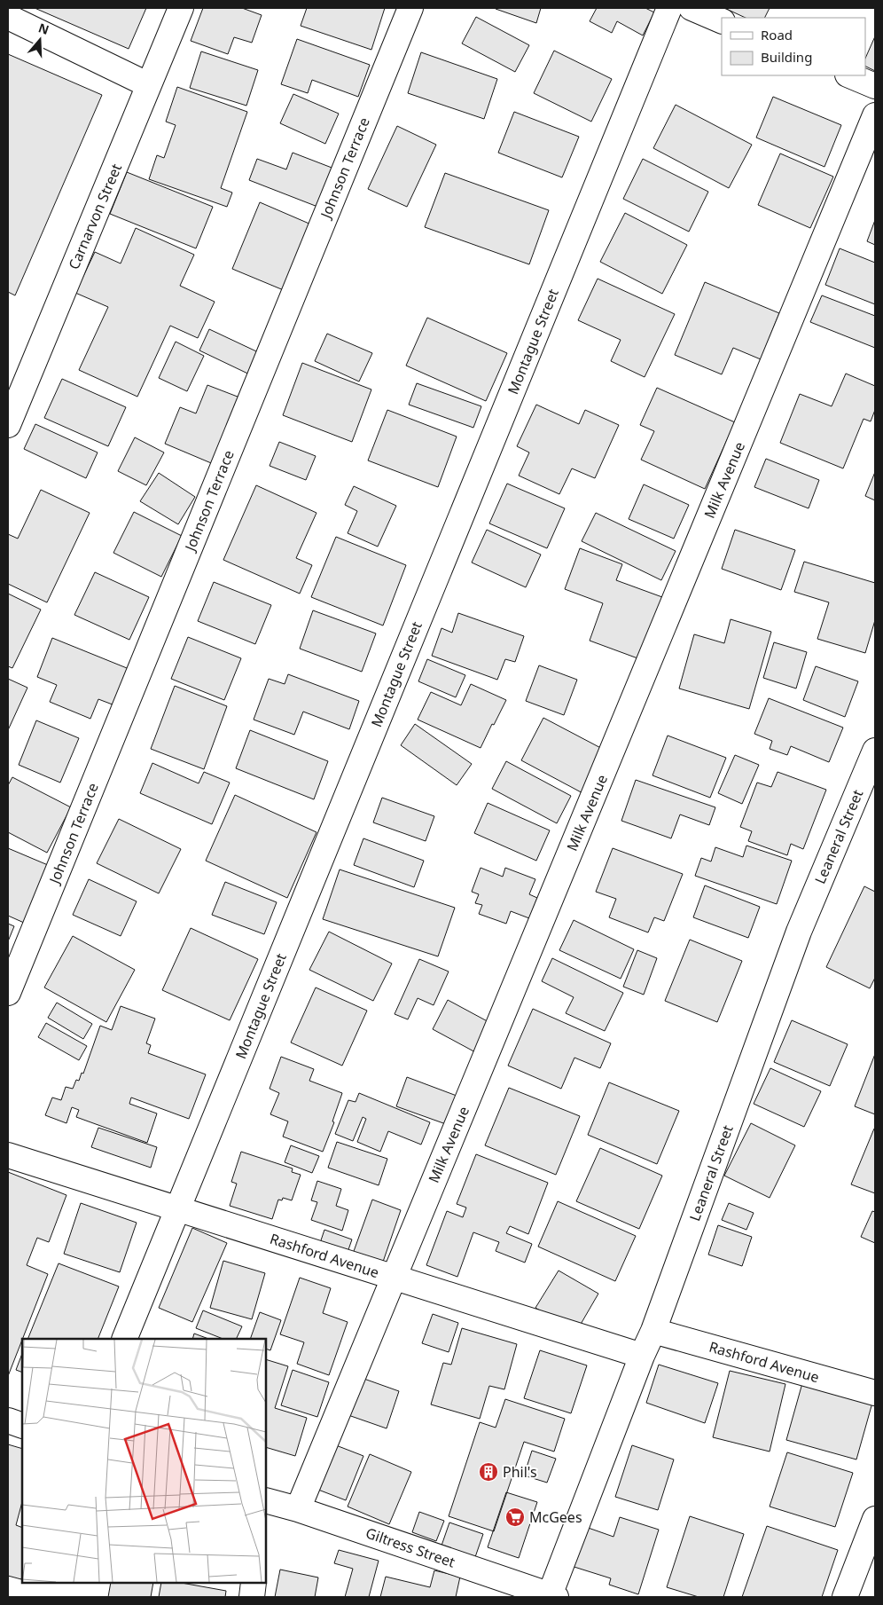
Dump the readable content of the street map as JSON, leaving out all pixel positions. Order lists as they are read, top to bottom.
{
  "streets": {
    "street": [
      "Johnson Terrace",
      "Carnarvon Street",
      "Montague Street",
      "Milk Avenue",
      "Leaneral Street",
      "Rashford Avenue",
      "Giltress Street"
    ]
  },
  "crossings": [
    ["Montague Street", "Rashford Avenue"],
    ["Milk Avenue", "Rashford Avenue"],
    ["Milk Avenue", "Giltress Street"],
    ["Leaneral Street", "Rashford Avenue"],
    ["Leaneral Street", "Giltress Street"]
  ],
  "places": {
    "building": ["Phil's"],
    "supermarket": ["McGees"]
  },
  "legend": ["Road", "Building"],
  "north": "top"
}
